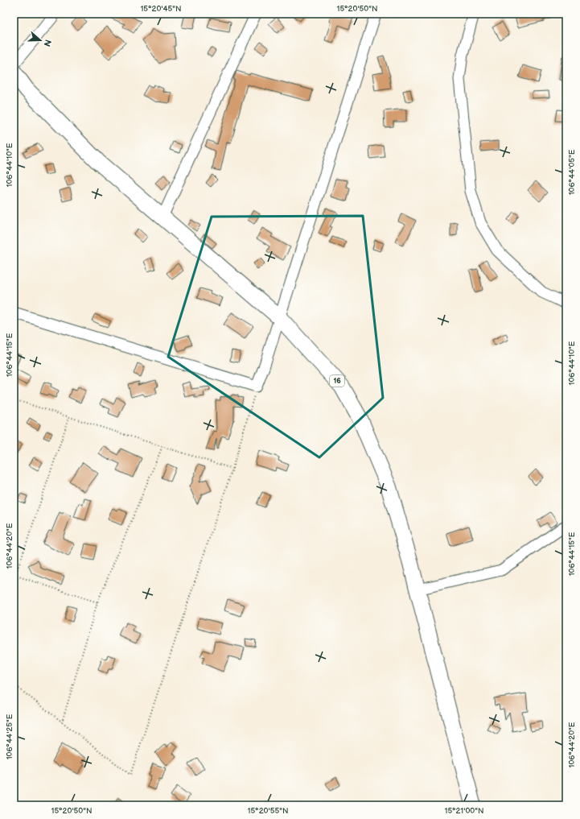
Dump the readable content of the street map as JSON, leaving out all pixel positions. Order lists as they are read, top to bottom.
{
  "streets": {
    "highway": ["16"]
  },
  "north": "right",
  "coordinates": [
    "15°20'45\"N",
    "15°20'50\"N",
    "106°44'10\"E",
    "106°44'05\"E",
    "106°44'15\"E",
    "106°44'20\"E",
    "106°44'25\"E",
    "15°20'55\"N",
    "15°21'00\"N"
  ]
}
